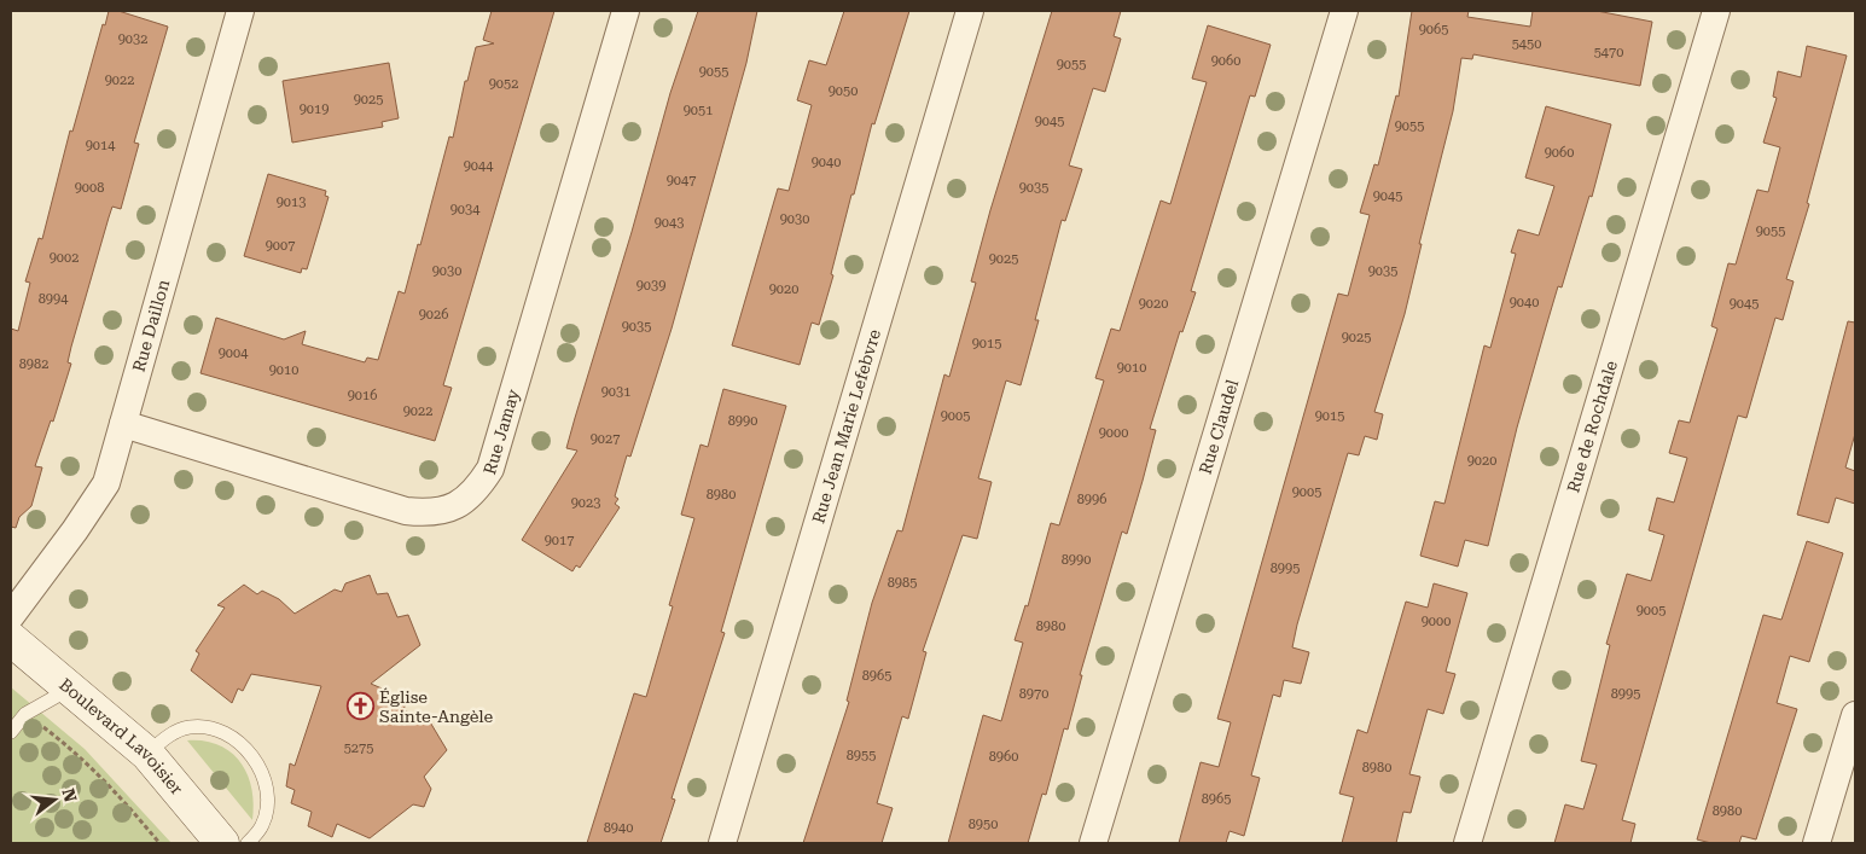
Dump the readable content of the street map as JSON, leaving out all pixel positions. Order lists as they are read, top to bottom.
{
  "streets": {
    "street": [
      "Rue Daillon",
      "Rue Jean Marie Lefebvre",
      "Rue Claudel",
      "Rue de Rochdale",
      "Rue Jamay",
      "Boulevard Lavoisier"
    ]
  },
  "crossings": [
    ["Rue Daillon", "Rue Jamay"]
  ],
  "places": {
    "church": ["Église Sainte-Angèle"]
  },
  "house_numbers": [
    "9065",
    "9032",
    "5450",
    "5470",
    "9060",
    "9055",
    "9055",
    "9022",
    "9052",
    "9050",
    "9025",
    "9019",
    "9051",
    "9045",
    "9055",
    "9014",
    "9060",
    "9040",
    "9044",
    "9047",
    "9008",
    "9035",
    "9045",
    "9013",
    "9034",
    "9030",
    "9043",
    "9055",
    "9007",
    "9002",
    "9025",
    "9030",
    "9035",
    "9039",
    "9020",
    "8994",
    "9040",
    "9020",
    "9045",
    "9026",
    "9035",
    "9025",
    "9015",
    "9004",
    "8982",
    "9010",
    "9010",
    "9031",
    "9016",
    "9022",
    "9005",
    "9015",
    "8990",
    "9000",
    "9027",
    "9020",
    "9005",
    "8980",
    "8996",
    "9023",
    "9017",
    "8990",
    "8995",
    "8985",
    "9005",
    "9000",
    "8980",
    "8965",
    "8970",
    "8995",
    "5275",
    "8955",
    "8960",
    "8980",
    "8965",
    "8980",
    "8950",
    "8940"
  ],
  "north": "right"
}
